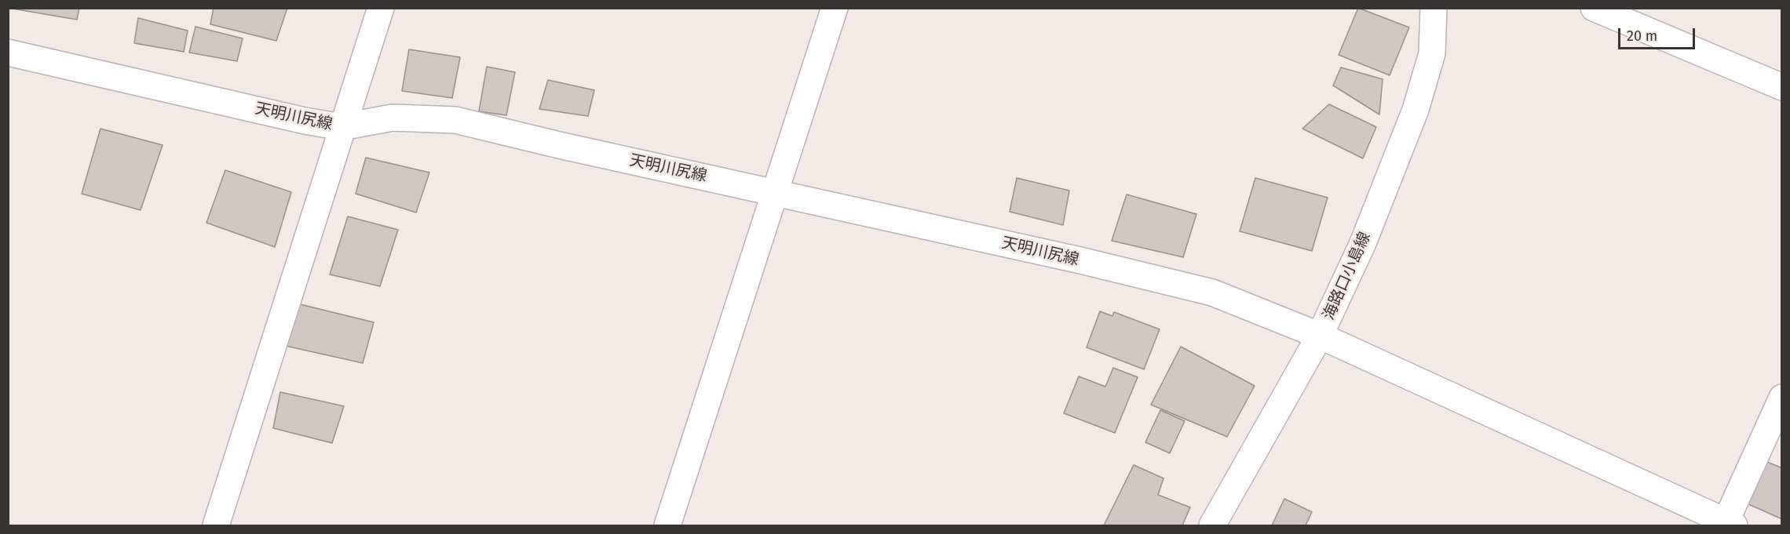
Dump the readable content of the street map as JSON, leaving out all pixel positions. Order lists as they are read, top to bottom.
{
  "streets": {
    "main road": ["天明川尻線", "海路口小島線"]
  },
  "crossings": [
    ["天明川尻線", "海路口小島線"]
  ],
  "scale_bar": "20 m"
}
